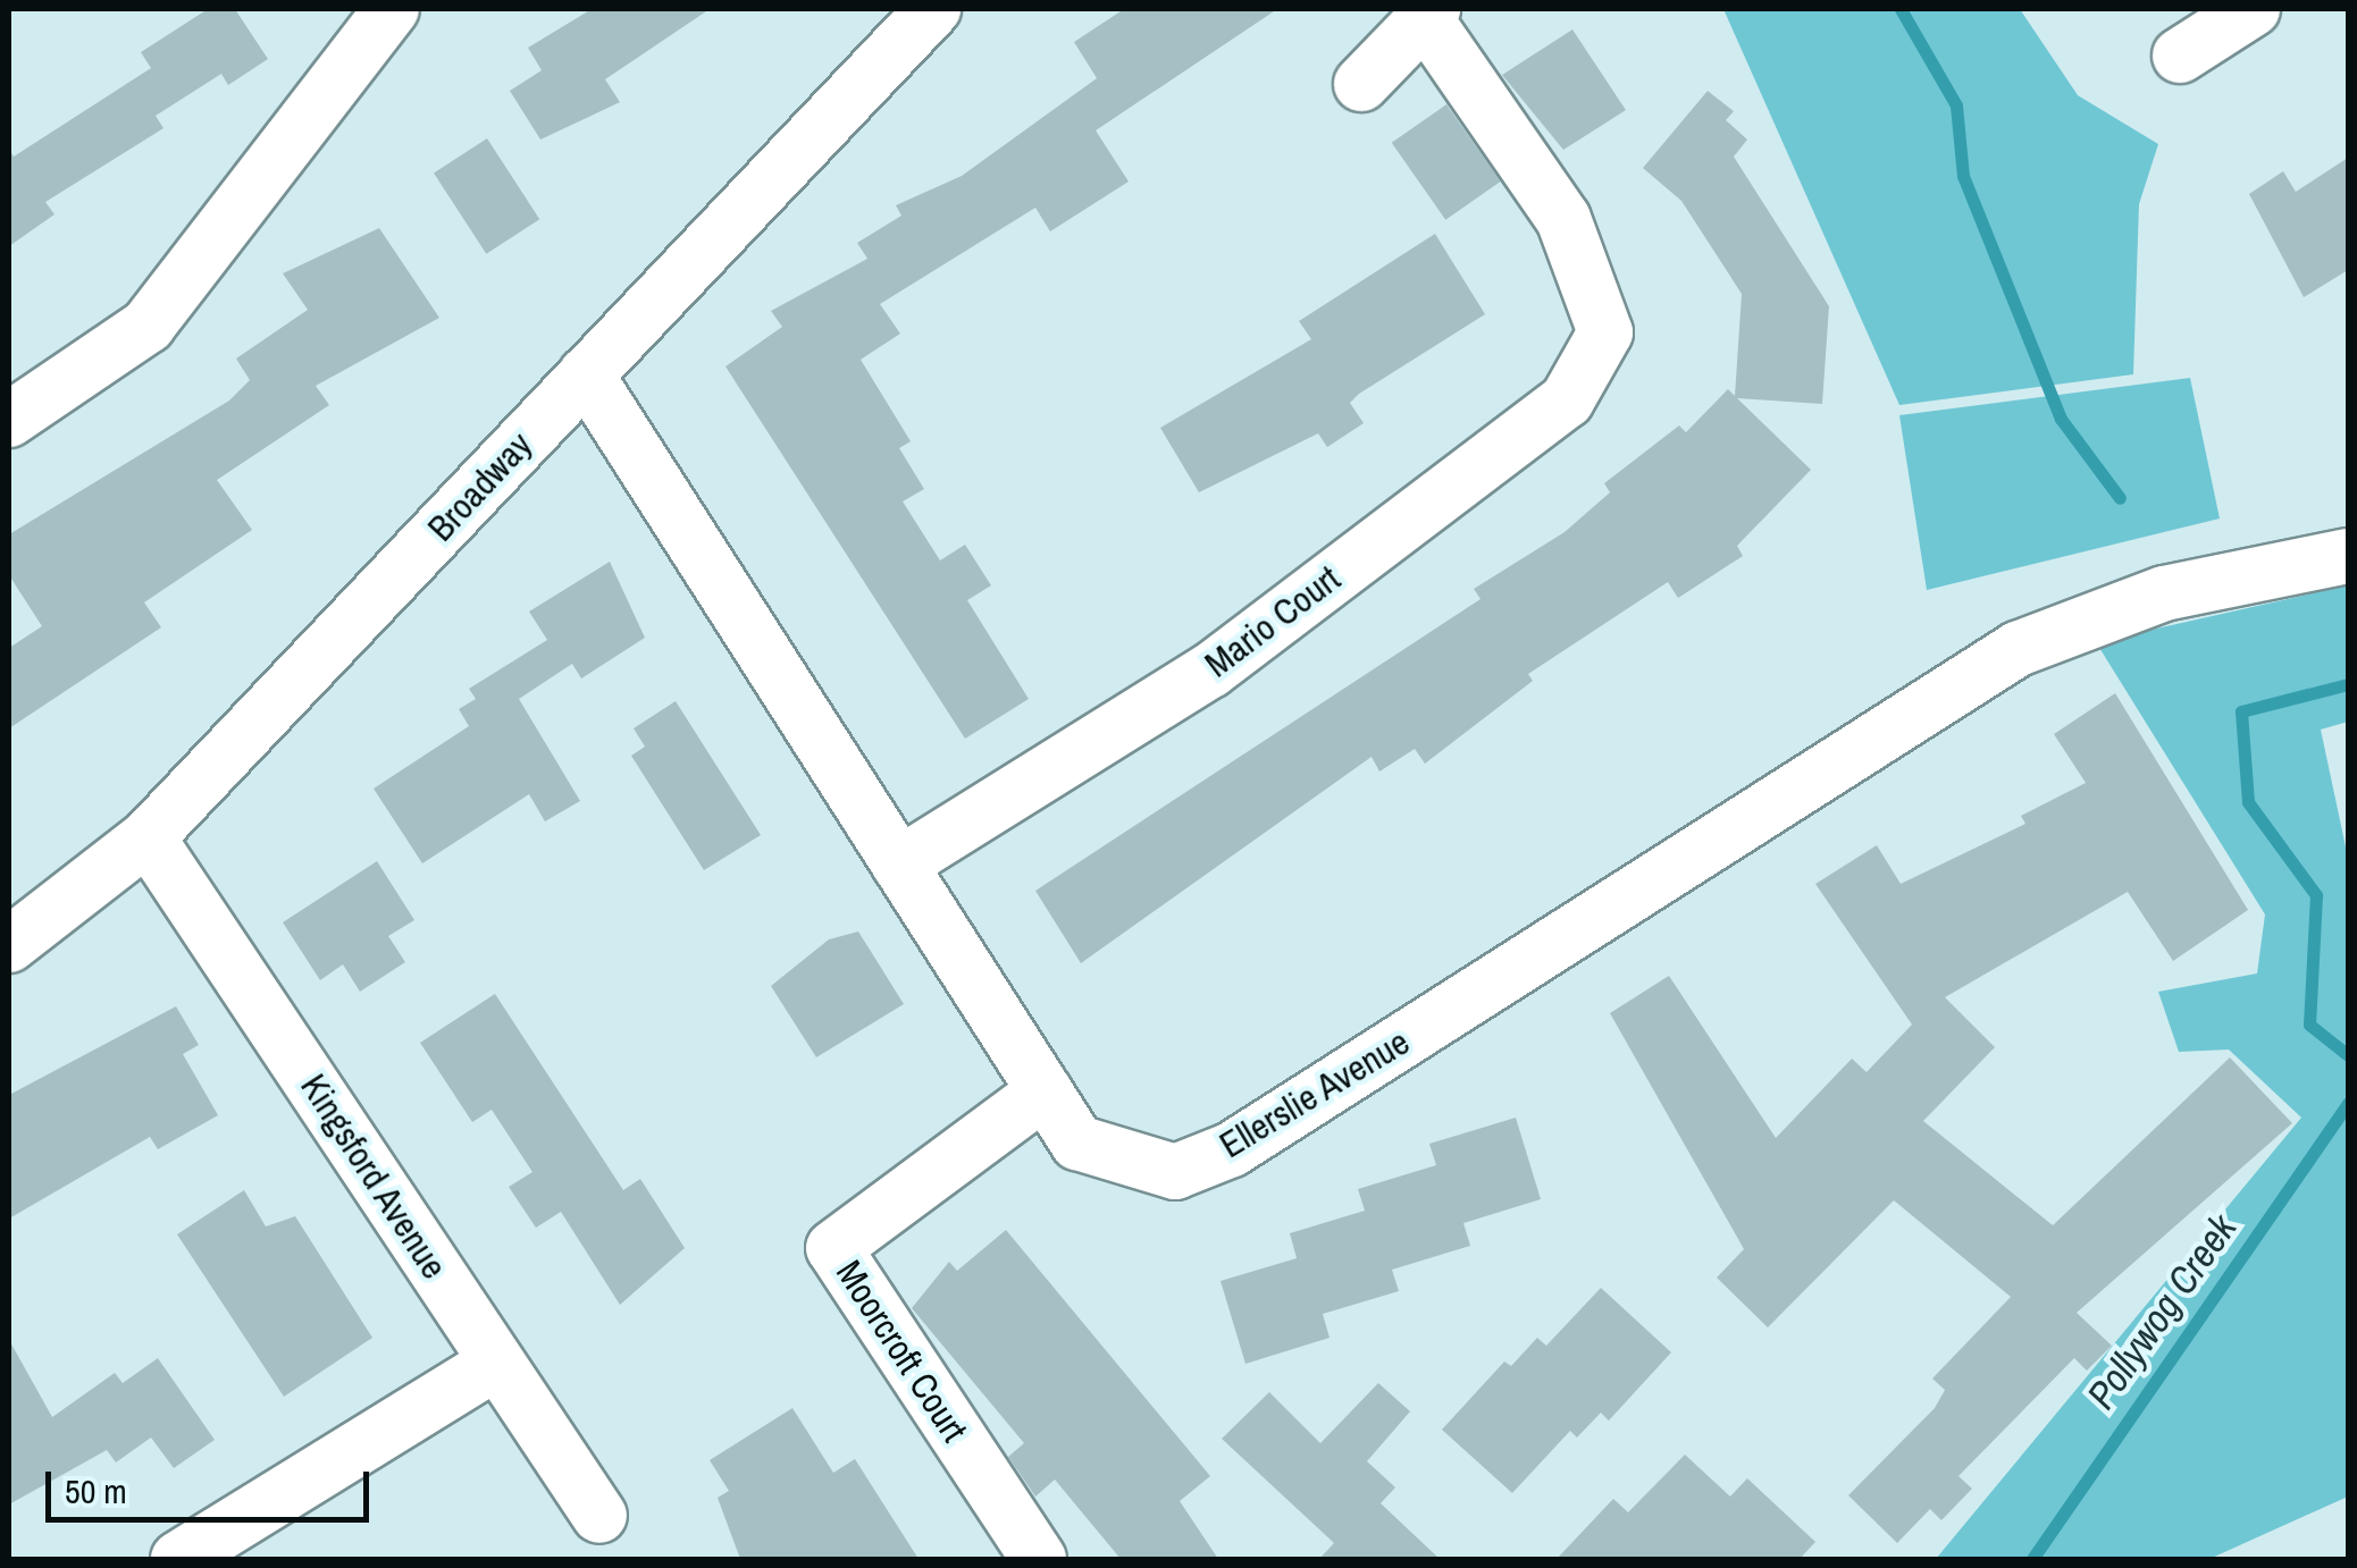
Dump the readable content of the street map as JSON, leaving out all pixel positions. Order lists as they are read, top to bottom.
{
  "streets": {
    "street": [
      "Broadway",
      "Mario Court",
      "Ellerslie Avenue",
      "Kingsford Avenue",
      "Moorcroft Court"
    ]
  },
  "crossings": [
    ["Broadway", "Ellerslie Avenue"],
    ["Broadway", "Kingsford Avenue"],
    ["Mario Court", "Ellerslie Avenue"],
    ["Ellerslie Avenue", "Moorcroft Court"]
  ],
  "water": ["Pollywog Creek"],
  "scale_bar": "50 m"
}
